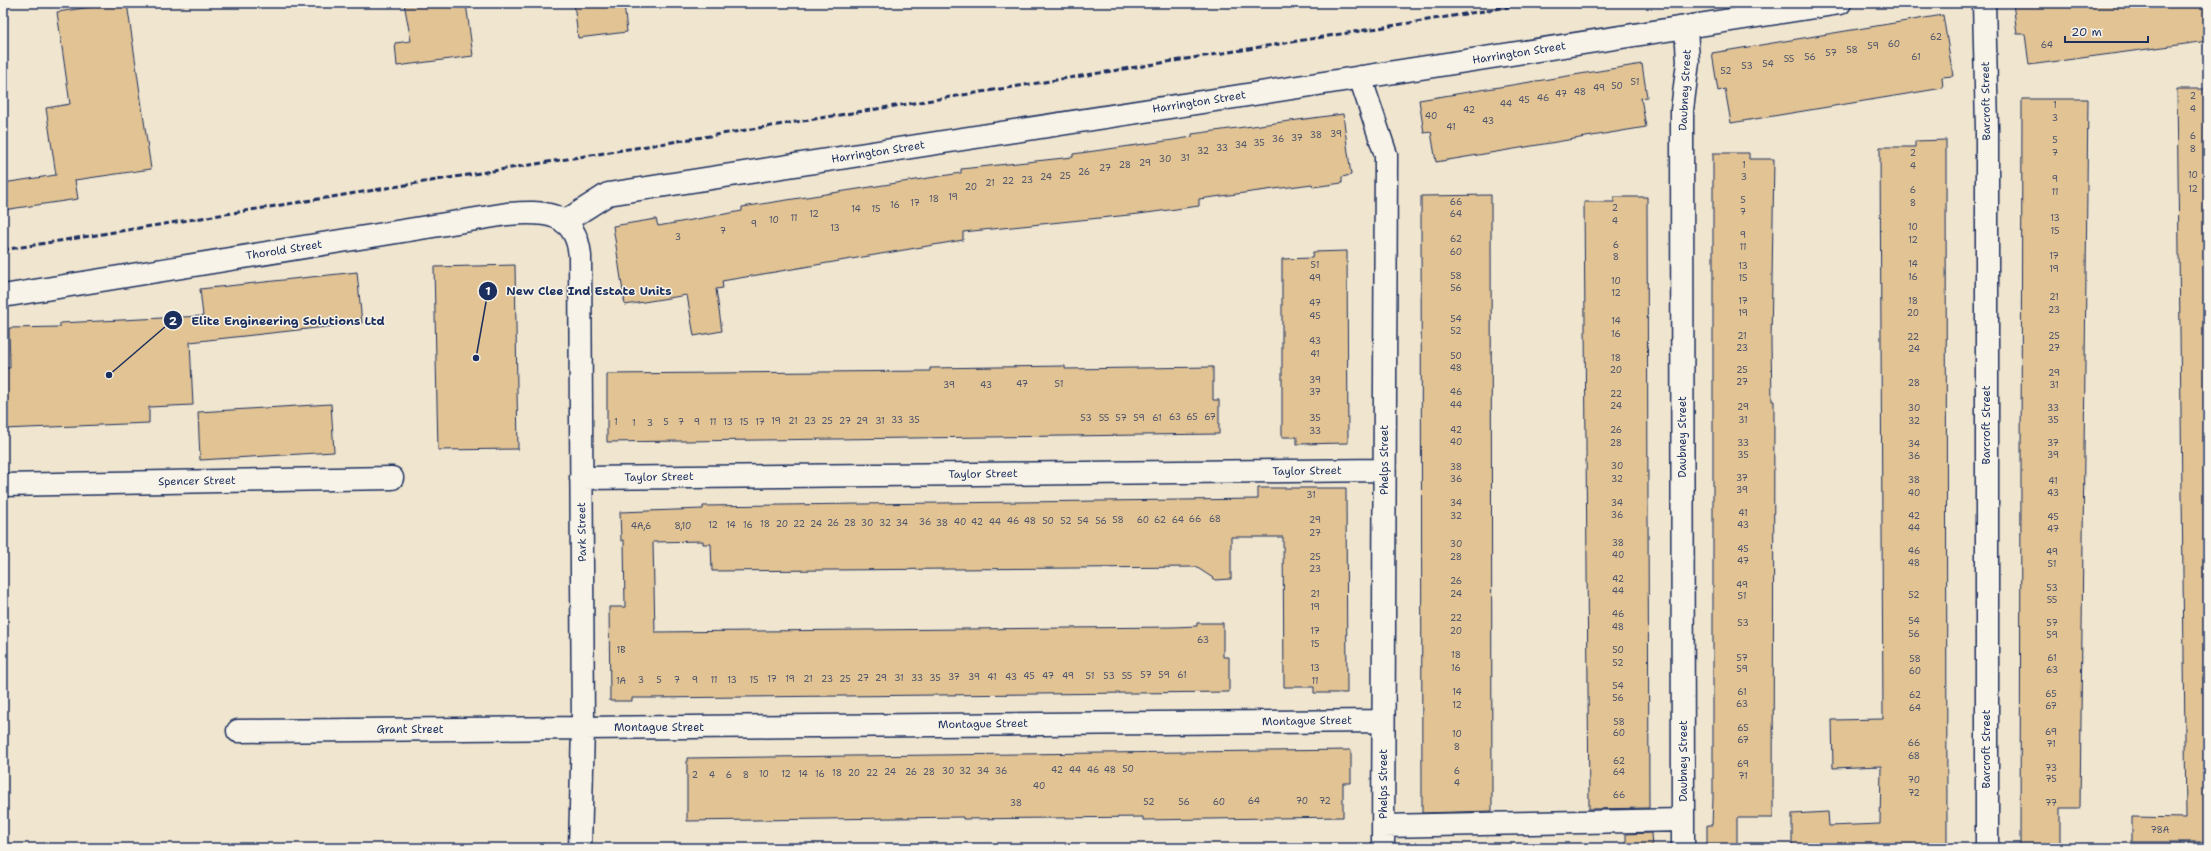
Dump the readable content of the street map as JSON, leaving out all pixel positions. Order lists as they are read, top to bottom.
{
  "streets": {
    "street": [
      "Harrington Street",
      "Daubney Street",
      "Barcroft Street",
      "Thorold Street",
      "Phelps Street",
      "Taylor Street",
      "Spencer Street",
      "Park Street",
      "Montague Street",
      "Grant Street"
    ]
  },
  "crossings": [
    ["Harrington Street", "Daubney Street"],
    ["Harrington Street", "Thorold Street"],
    ["Harrington Street", "Phelps Street"],
    ["Harrington Street", "Park Street"],
    ["Thorold Street", "Park Street"],
    ["Phelps Street", "Taylor Street"],
    ["Phelps Street", "Montague Street"],
    ["Taylor Street", "Park Street"],
    ["Park Street", "Montague Street"],
    ["Park Street", "Grant Street"],
    ["Montague Street", "Grant Street"]
  ],
  "places": ["New Clee Ind Estate Units", "Elite Engineering Solutions Ltd"],
  "house_numbers": [
    "62",
    "60",
    "64",
    "59",
    "58",
    "57",
    "56",
    "61",
    "55",
    "54",
    "53",
    "52",
    "51",
    "50",
    "49",
    "48",
    "47",
    "2",
    "46",
    "45",
    "44",
    "1",
    "4",
    "42",
    "40",
    "3",
    "43",
    "41",
    "39",
    "38",
    "6",
    "37",
    "36",
    "5",
    "35",
    "34",
    "33",
    "8",
    "32",
    "2",
    "7",
    "31",
    "30",
    "29",
    "28",
    "1",
    "4",
    "27",
    "26",
    "10",
    "25",
    "24",
    "3",
    "9",
    "23",
    "22",
    "21",
    "20",
    "12",
    "6",
    "11",
    "19",
    "18",
    "5",
    "66",
    "17",
    "8",
    "16",
    "2",
    "14",
    "15",
    "7",
    "12",
    "64",
    "11",
    "13",
    "10",
    "4",
    "9",
    "10",
    "13",
    "7",
    "15",
    "9",
    "3",
    "62",
    "12",
    "6",
    "11",
    "60",
    "17",
    "8",
    "14",
    "51",
    "13",
    "19",
    "58",
    "16",
    "49",
    "15",
    "10",
    "56",
    "12",
    "21",
    "17",
    "18",
    "47",
    "23",
    "19",
    "20",
    "45",
    "54",
    "14",
    "52",
    "16",
    "21",
    "25",
    "22",
    "43",
    "23",
    "27",
    "24",
    "41",
    "50",
    "18",
    "48",
    "20",
    "25",
    "29",
    "39",
    "27",
    "28",
    "47",
    "51",
    "39",
    "43",
    "31",
    "37",
    "46",
    "22",
    "44",
    "24",
    "29",
    "30",
    "33",
    "63",
    "65",
    "67",
    "53",
    "55",
    "57",
    "59",
    "61",
    "35",
    "33",
    "35",
    "31",
    "35",
    "19",
    "21",
    "23",
    "25",
    "27",
    "29",
    "31",
    "32",
    "1",
    "5",
    "7",
    "9",
    "11",
    "13",
    "15",
    "17",
    "1",
    "3",
    "42",
    "26",
    "33",
    "40",
    "28",
    "33",
    "37",
    "34",
    "35",
    "39",
    "36",
    "30",
    "38",
    "37",
    "36",
    "32",
    "38",
    "41",
    "39",
    "40",
    "43",
    "31",
    "34",
    "34",
    "41",
    "36",
    "32",
    "42",
    "45",
    "66",
    "68",
    "58",
    "60",
    "62",
    "64",
    "29",
    "46",
    "48",
    "50",
    "52",
    "54",
    "56",
    "36",
    "40",
    "42",
    "44",
    "26",
    "28",
    "30",
    "32",
    "34",
    "38",
    "18",
    "20",
    "22",
    "24",
    "12",
    "14",
    "16",
    "43",
    "4A,6",
    "8,10",
    "44",
    "47",
    "27",
    "38",
    "30",
    "45",
    "46",
    "49",
    "40",
    "25",
    "28",
    "47",
    "48",
    "51",
    "23",
    "42",
    "26",
    "49",
    "53",
    "44",
    "21",
    "24",
    "52",
    "51",
    "55",
    "19",
    "46",
    "22",
    "54",
    "53",
    "57",
    "48",
    "17",
    "20",
    "56",
    "59",
    "63",
    "15",
    "1B",
    "50",
    "18",
    "57",
    "61",
    "58",
    "52",
    "13",
    "16",
    "59",
    "63",
    "60",
    "57",
    "59",
    "61",
    "45",
    "47",
    "49",
    "51",
    "53",
    "55",
    "37",
    "39",
    "41",
    "43",
    "27",
    "29",
    "31",
    "33",
    "35",
    "17",
    "19",
    "21",
    "23",
    "25",
    "3",
    "5",
    "7",
    "9",
    "11",
    "13",
    "15",
    "1A",
    "11",
    "54",
    "14",
    "61",
    "65",
    "62",
    "56",
    "63",
    "12",
    "67",
    "64",
    "58",
    "65",
    "69",
    "60",
    "10",
    "67",
    "66",
    "71",
    "8",
    "68",
    "62",
    "69",
    "73",
    "50",
    "42",
    "44",
    "46",
    "48",
    "30",
    "32",
    "34",
    "36",
    "6",
    "24",
    "26",
    "28",
    "64",
    "18",
    "20",
    "22",
    "10",
    "12",
    "14",
    "16",
    "2",
    "4",
    "6",
    "8",
    "71",
    "75",
    "70",
    "4",
    "40",
    "72",
    "66",
    "64",
    "70",
    "72",
    "52",
    "56",
    "60",
    "38",
    "77",
    "78A"
  ],
  "scale_bar": "20 m"
}
